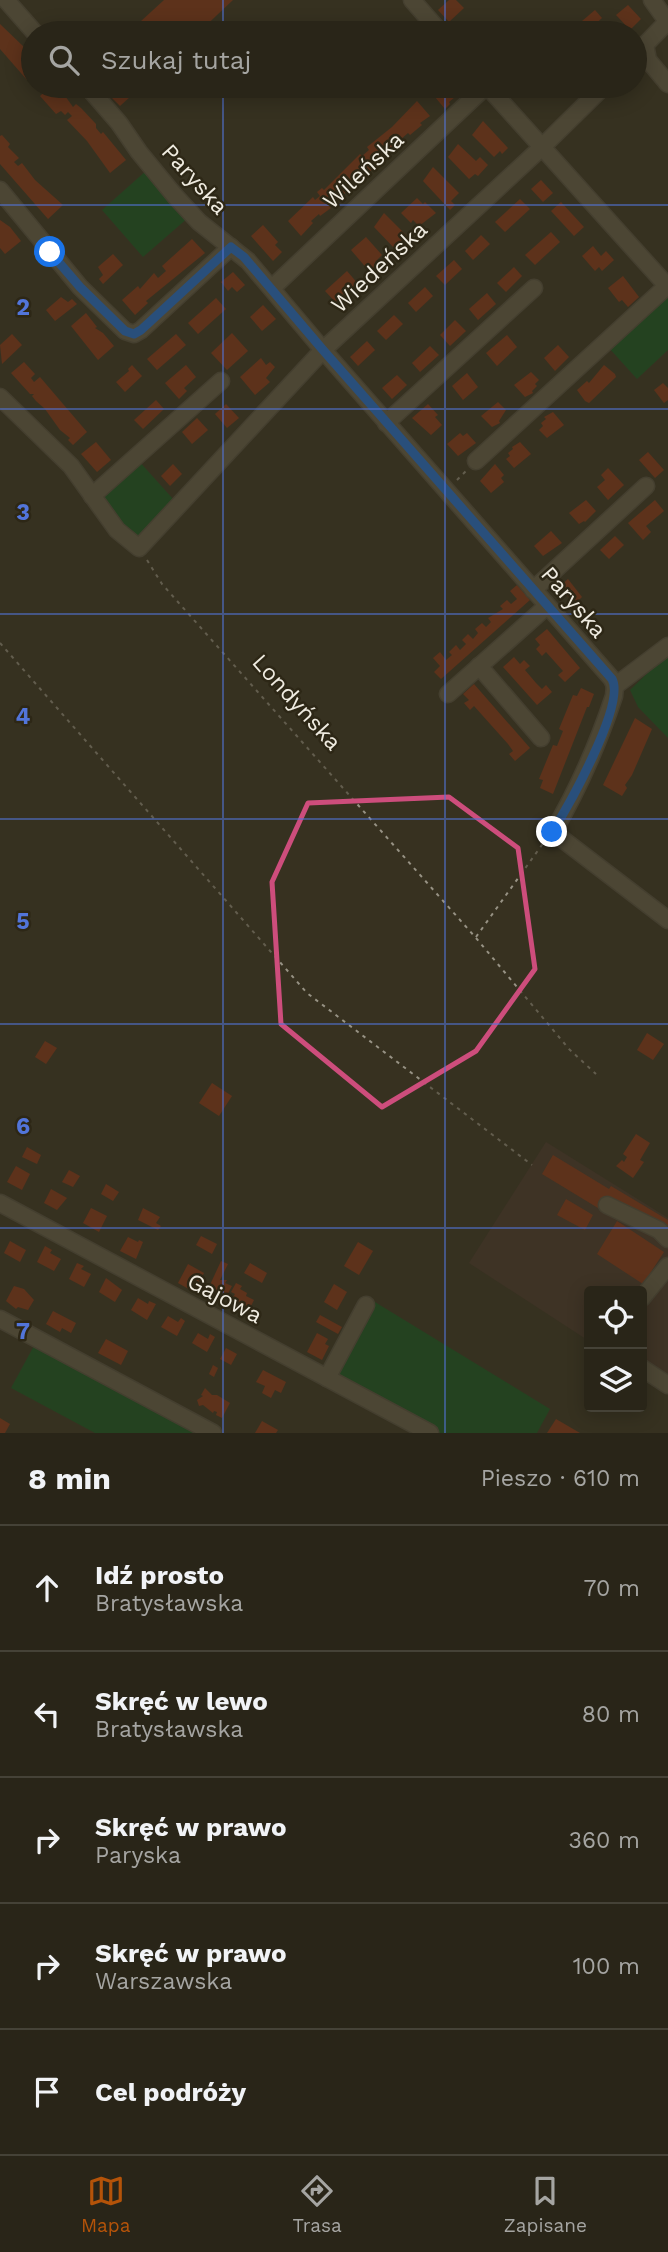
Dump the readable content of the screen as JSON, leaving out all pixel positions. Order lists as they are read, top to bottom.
{
  "streets": {
    "street": [
      "Wileńska",
      "Paryska",
      "Wiedeńska",
      "Gajowa"
    ],
    "path": ["Londyńska"]
  },
  "crossings": [
    ["Wileńska", "Paryska"],
    ["Paryska", "Wiedeńska"],
    ["Wiedeńska", "Londyńska"]
  ],
  "page": {
    "search": "Szukaj tutaj",
    "heading": ["8 min", "Pieszo · 610 m"],
    "list": [
      ["Idź prosto", "Bratysławska", "70 m"],
      ["Skręć w lewo", "Bratysławska", "80 m"],
      ["Skręć w prawo", "Paryska", "360 m"],
      ["Skręć w prawo", "Warszawska", "100 m"],
      "Cel podróży"
    ],
    "nav": ["Mapa", "Trasa", "Zapisane"]
  },
  "grid": {
    "rows": [
      "2",
      "3",
      "4",
      "5",
      "6",
      "7"
    ]
  }
}
